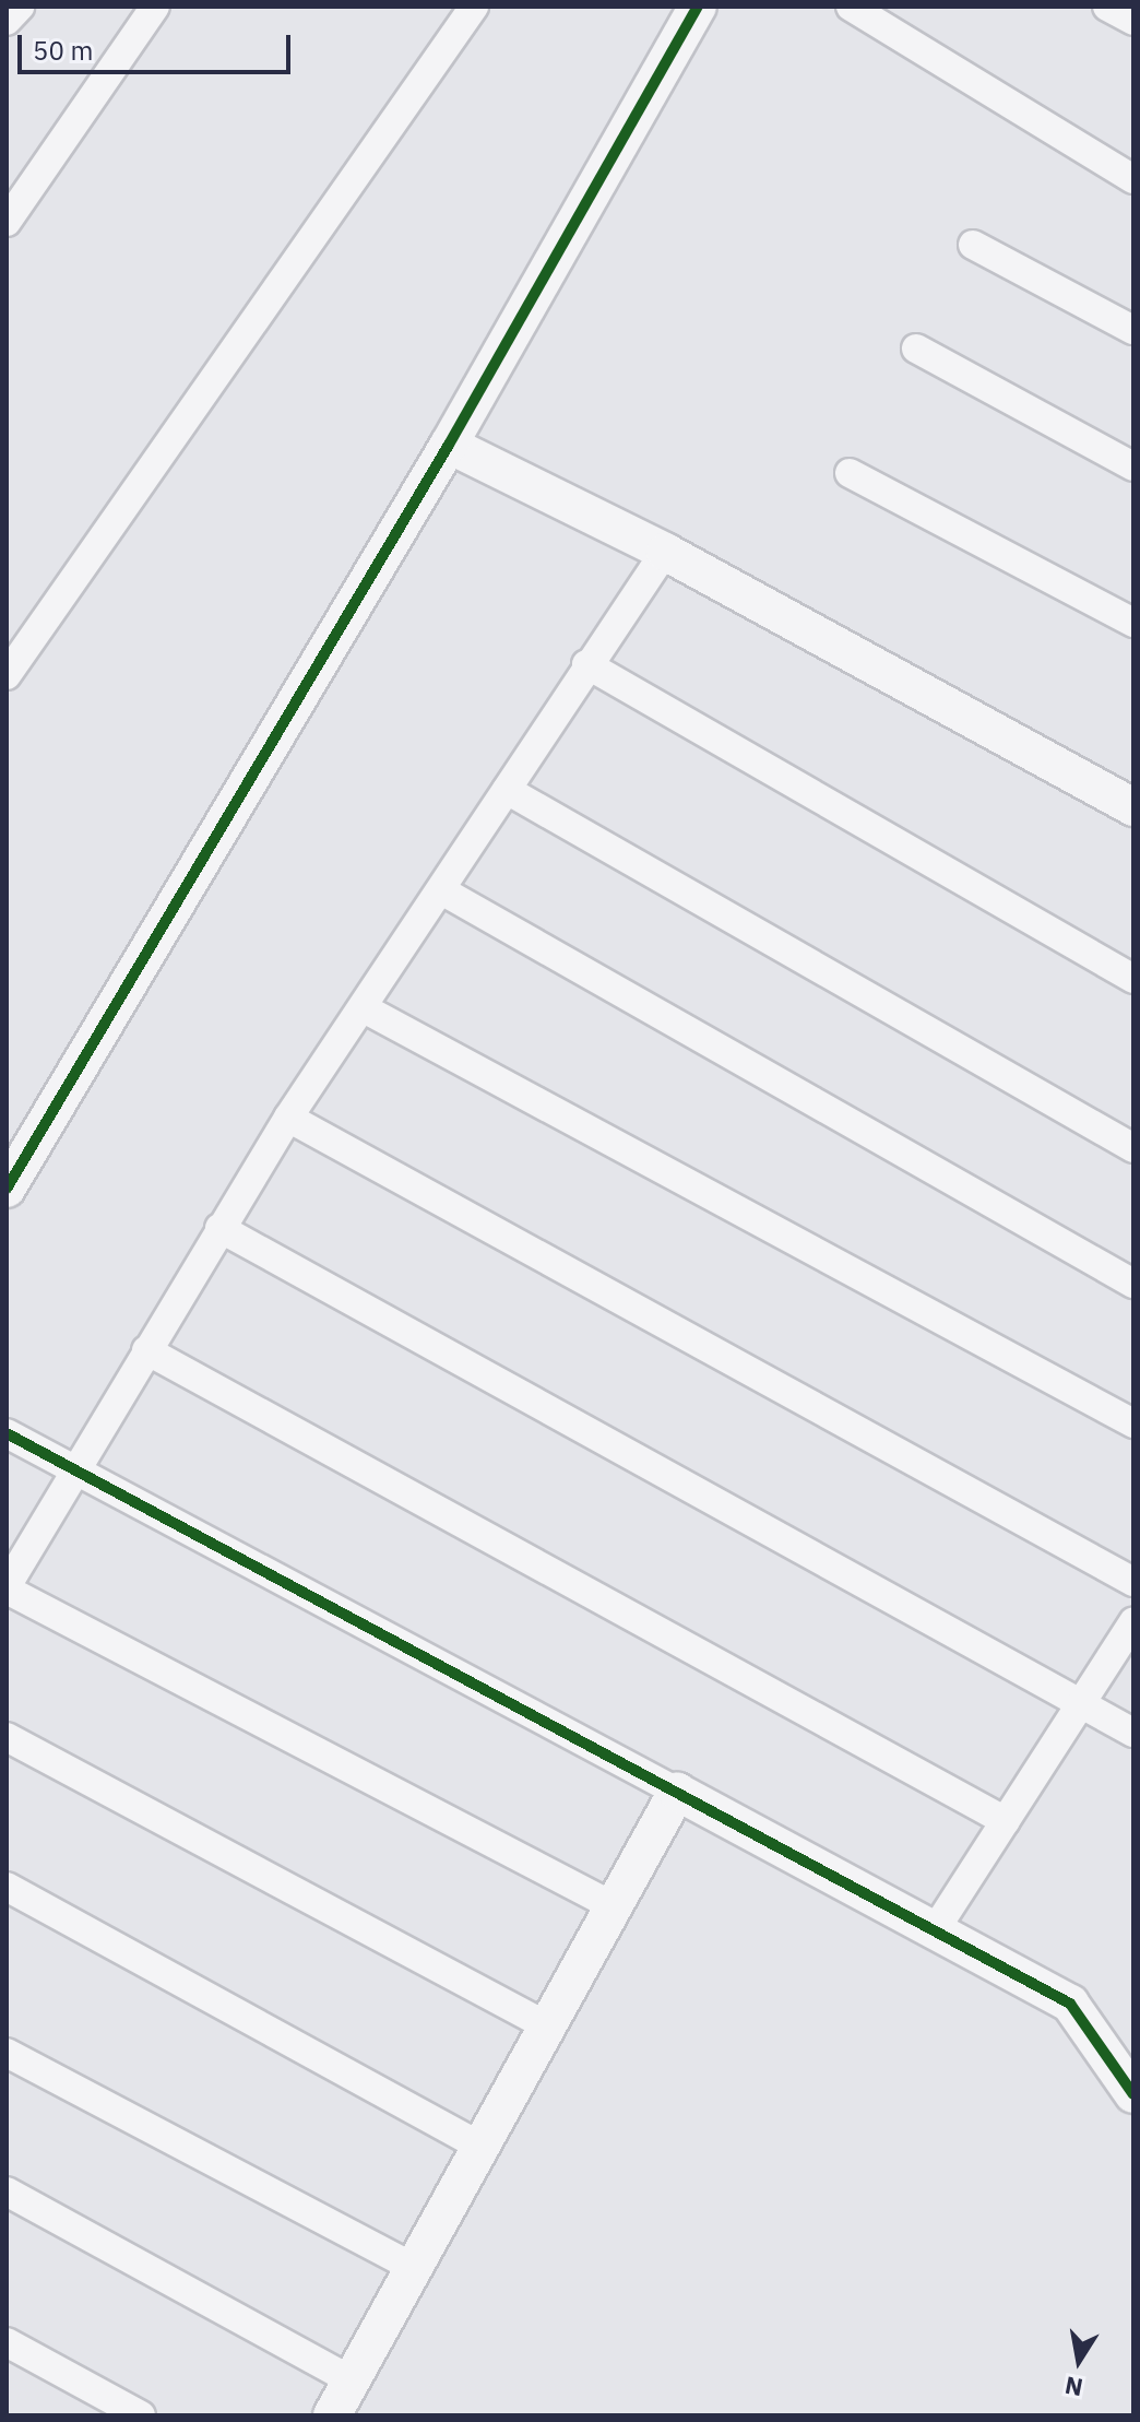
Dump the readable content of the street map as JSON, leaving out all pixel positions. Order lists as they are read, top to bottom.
{
  "scale_bar": "50 m",
  "north": "bottom"
}
